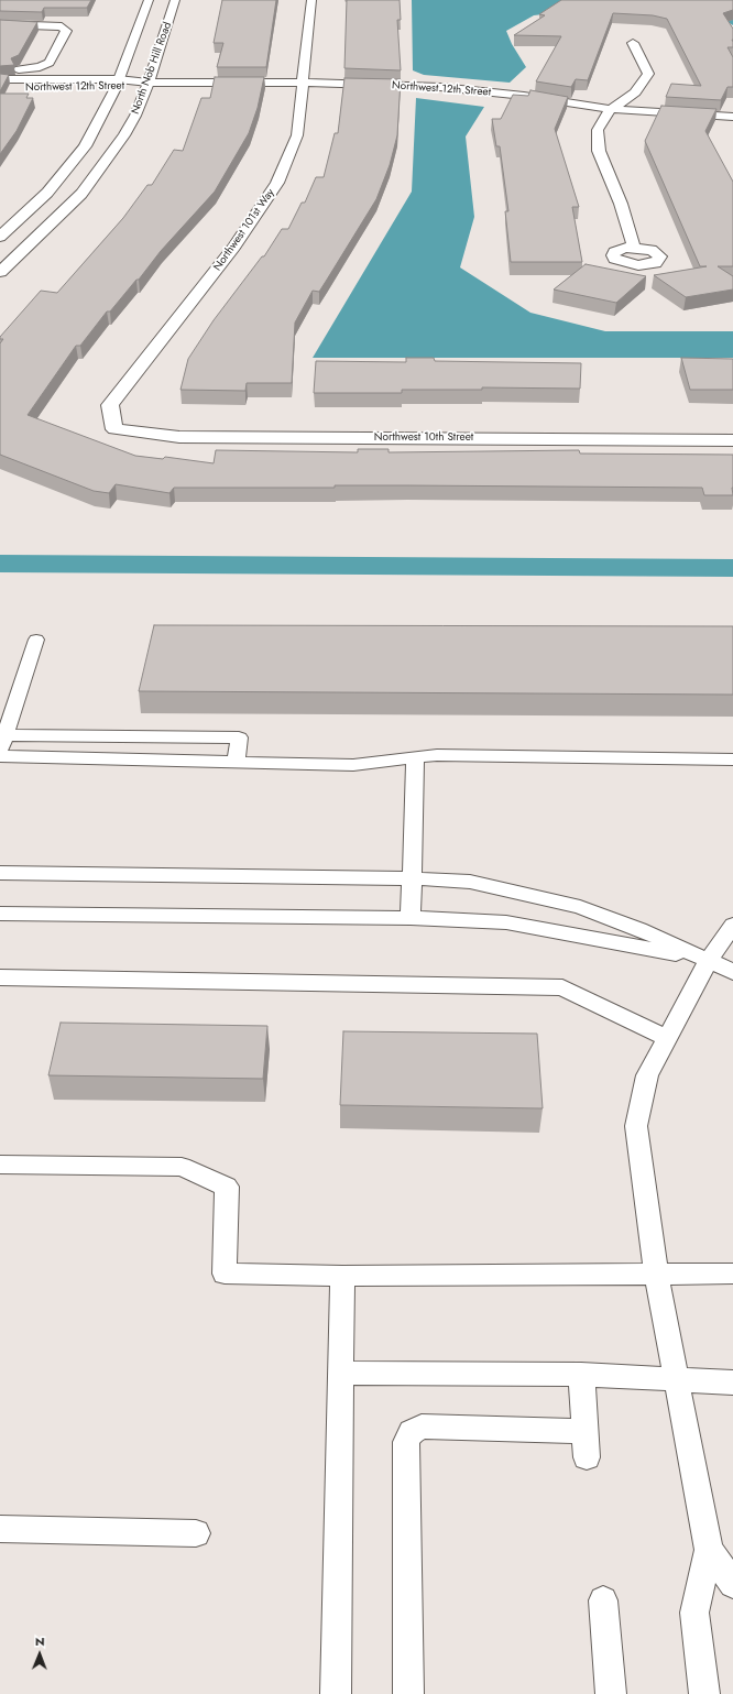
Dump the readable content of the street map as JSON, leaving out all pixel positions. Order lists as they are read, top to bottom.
{
  "streets": {
    "street": [
      "North Nob Hill Road",
      "Northwest 12th Street",
      "Northwest 101st Way",
      "Northwest 10th Street"
    ]
  },
  "crossings": [
    ["North Nob Hill Road", "Northwest 12th Street"],
    ["Northwest 12th Street", "Northwest 101st Way"],
    ["Northwest 101st Way", "Northwest 10th Street"]
  ],
  "north": "top"
}
